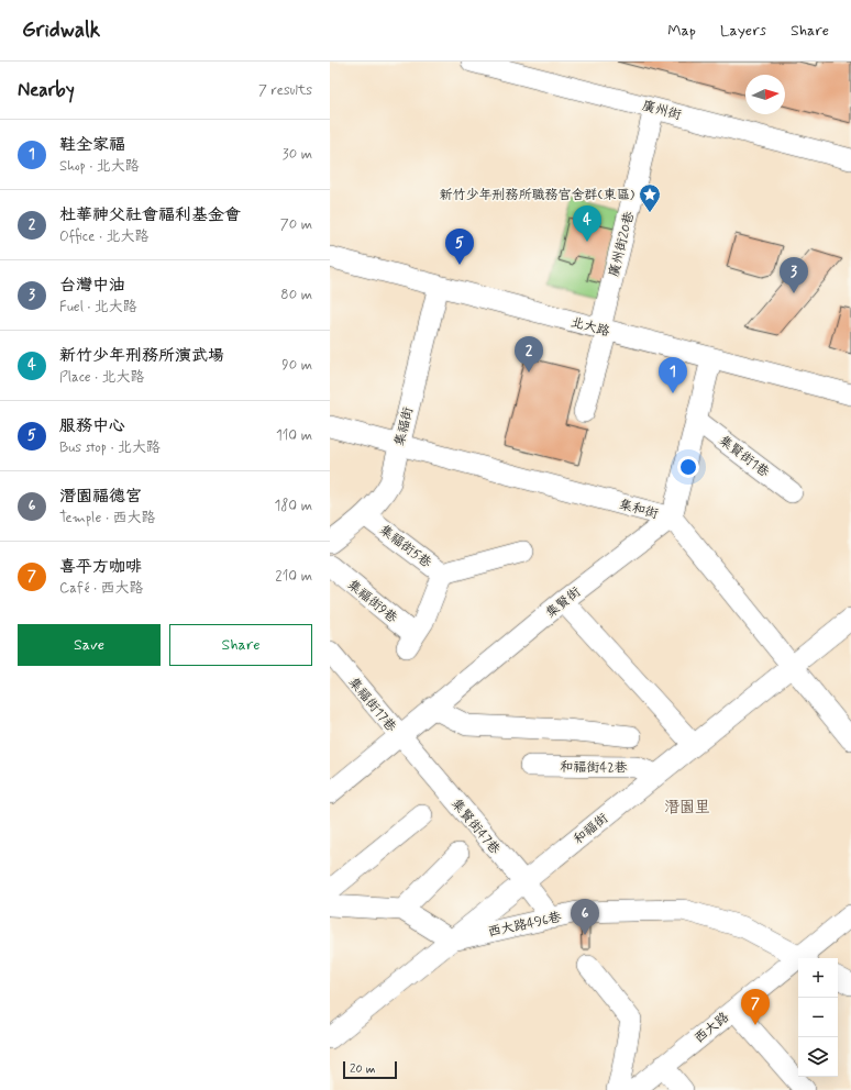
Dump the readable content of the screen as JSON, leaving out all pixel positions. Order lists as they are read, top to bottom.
{
  "streets": {
    "street": [
      "廣州街",
      "廣州街20巷",
      "北大路",
      "集福街",
      "集賢街1巷",
      "集和街",
      "集福街5巷",
      "集福街9巷",
      "集賢街",
      "集福街17巷",
      "和福街42巷",
      "集賢街47巷",
      "和福街",
      "西大路496巷",
      "西大路"
    ]
  },
  "crossings": [
    ["廣州街", "廣州街20巷"],
    ["廣州街20巷", "北大路"],
    ["北大路", "集福街"],
    ["集福街", "集和街"],
    ["集福街", "集福街5巷"],
    ["集和街", "集賢街"],
    ["集和街", "和福街"],
    ["集福街5巷", "集福街9巷"],
    ["集賢街", "集福街17巷"],
    ["集賢街", "集賢街47巷"],
    ["集福街17巷", "集賢街47巷"],
    ["和福街42巷", "和福街"],
    ["集賢街47巷", "和福街"],
    ["集賢街47巷", "西大路496巷"],
    ["和福街", "西大路496巷"]
  ],
  "districts": ["潛園里"],
  "places": {
    "place": ["新竹少年刑務所職務官舍群(東區)"]
  },
  "scale_bar": "20 m",
  "north": "right",
  "page": {
    "header": "Gridwalk",
    "nav": ["Map", "Layers", "Share"],
    "heading": ["Nearby", "7 results"],
    "list": [
      {
        "mark": "1",
        "name": "鞋全家福",
        "note": "Shop · 北大路",
        "value": "30 m"
      },
      {
        "mark": "2",
        "name": "杜華神父社會福利基金會",
        "note": "Office · 北大路",
        "value": "70 m"
      },
      {
        "mark": "3",
        "name": "台灣中油",
        "note": "Fuel · 北大路",
        "value": "80 m"
      },
      {
        "mark": "4",
        "name": "新竹少年刑務所演武場",
        "note": "Place · 北大路",
        "value": "90 m"
      },
      {
        "mark": "5",
        "name": "服務中心",
        "note": "Bus stop · 北大路",
        "value": "110 m"
      },
      {
        "mark": "6",
        "name": "潛園福德宮",
        "note": "Temple · 西大路",
        "value": "180 m"
      },
      {
        "mark": "7",
        "name": "喜平方咖啡",
        "note": "Café · 西大路",
        "value": "210 m"
      }
    ],
    "pins": [
      "4",
      "5",
      "3",
      "2",
      "1",
      "6",
      "7"
    ],
    "buttons": ["Save", "Share"],
    "map_buttons": ["+", "−"],
    "scale": "20 m"
  }
}
